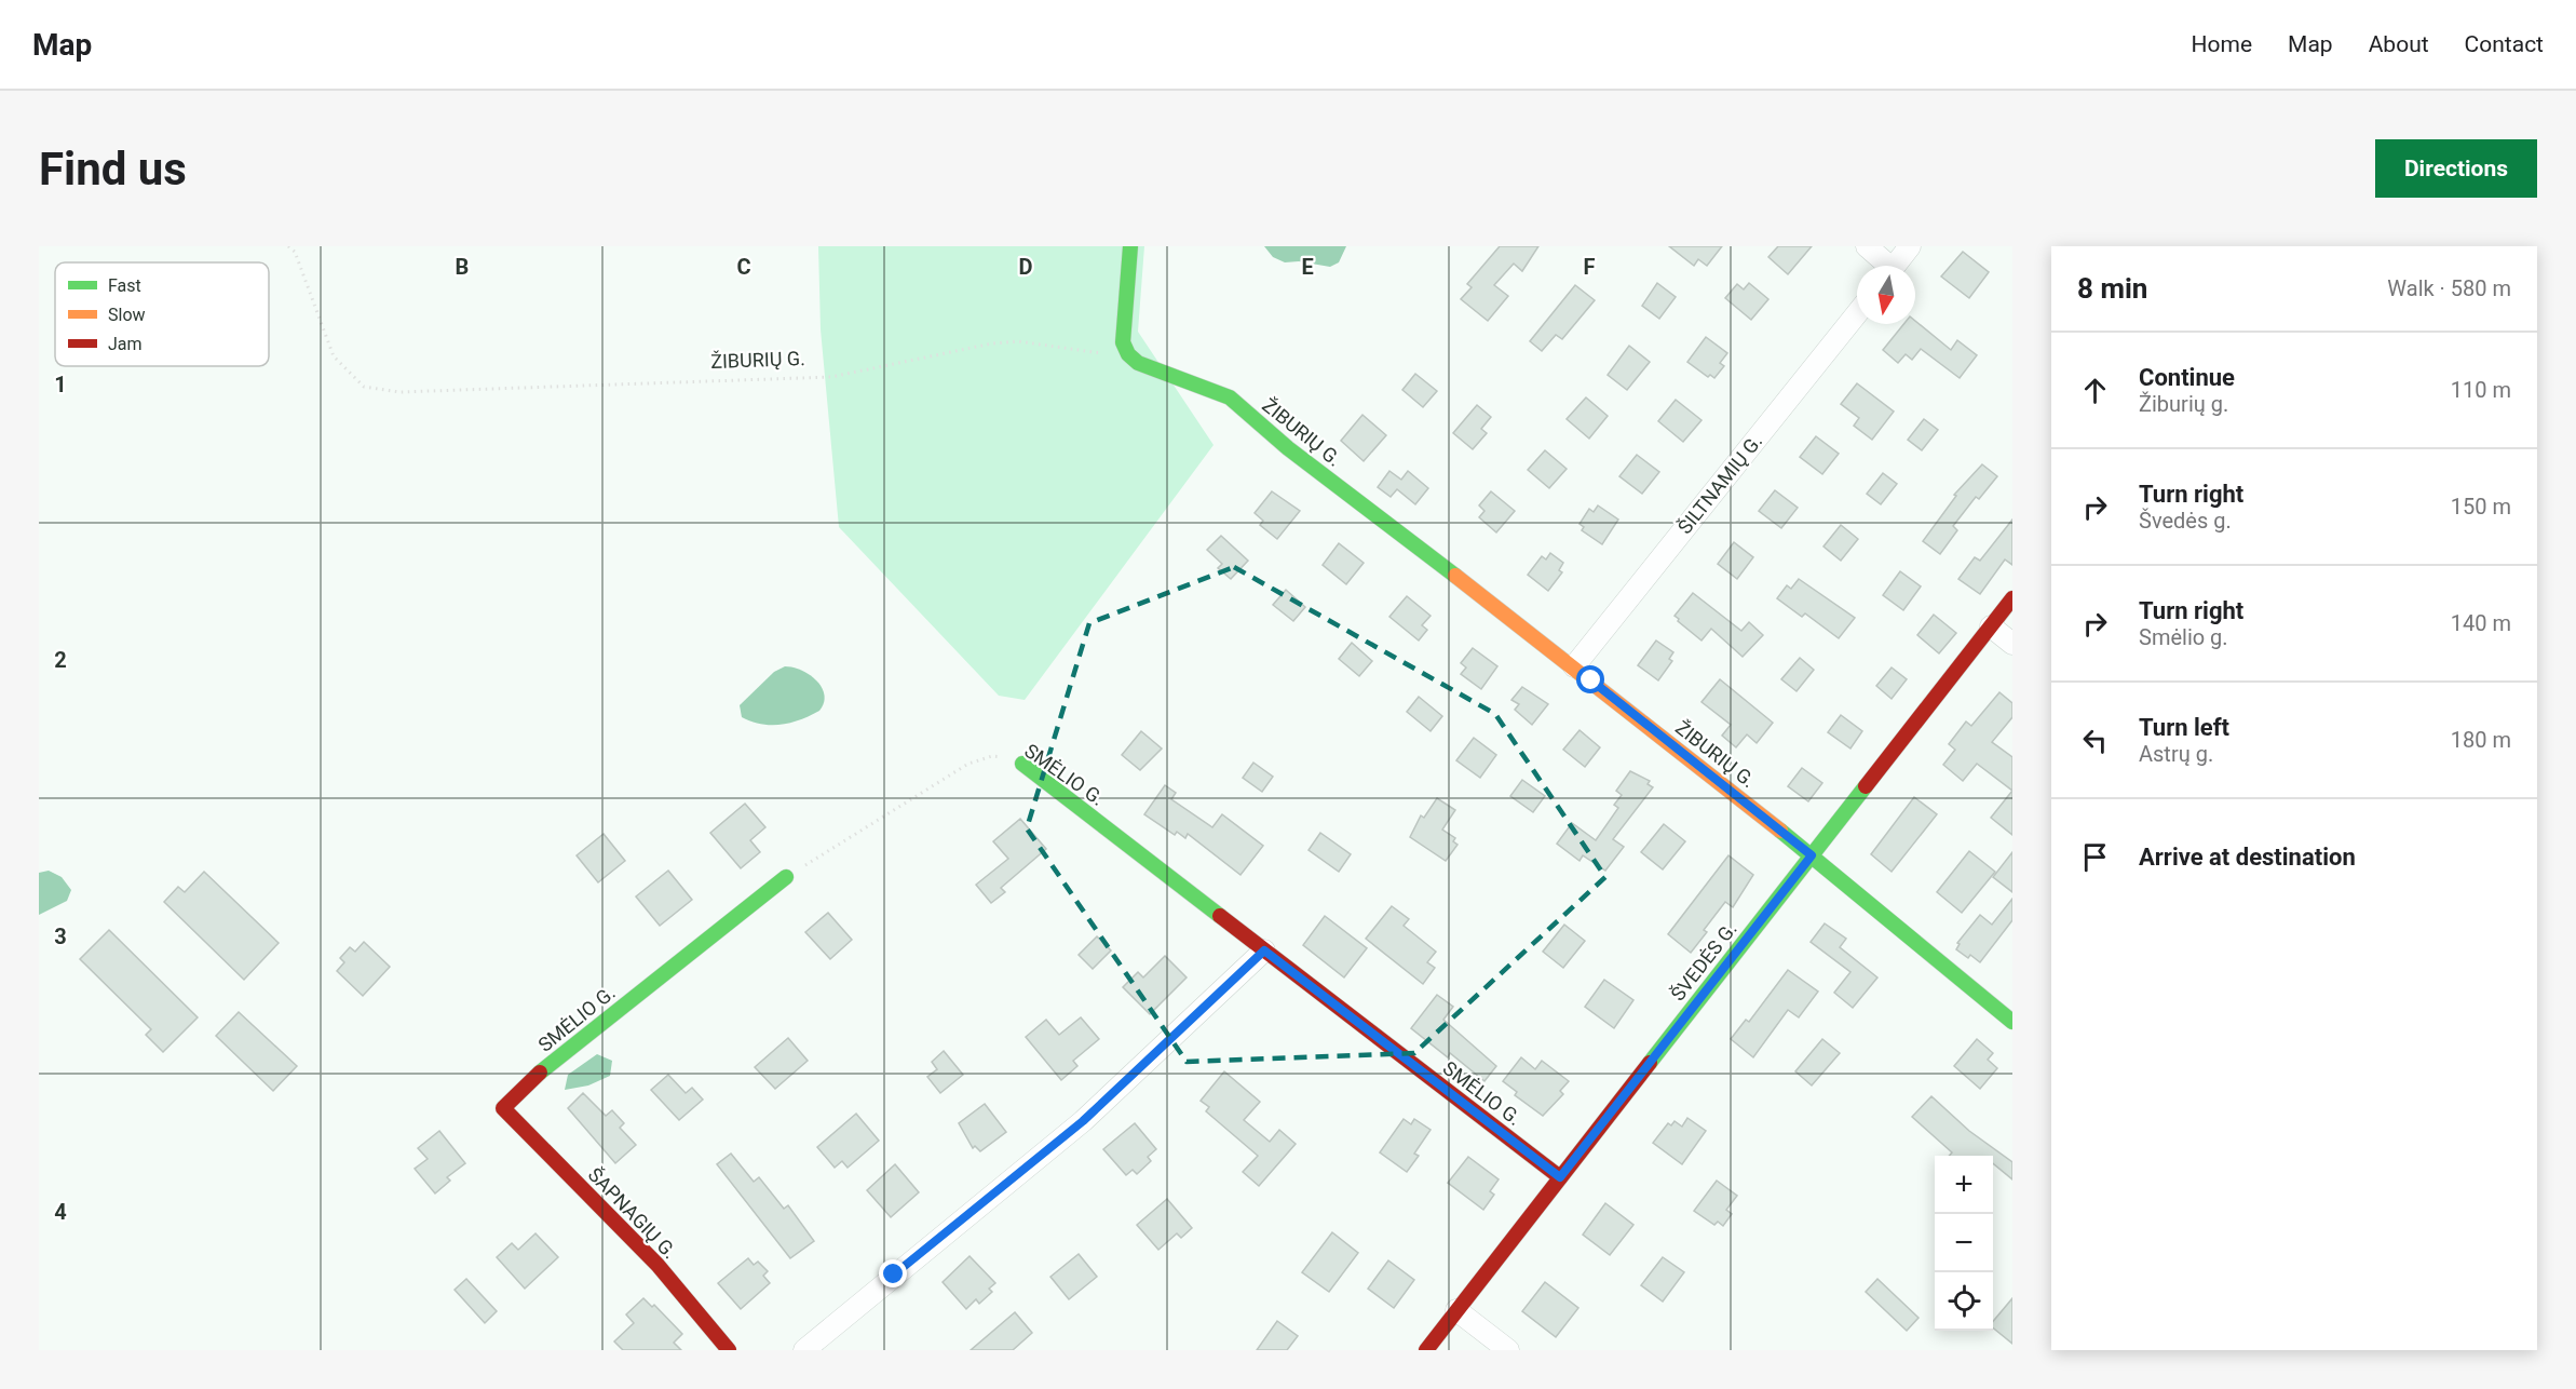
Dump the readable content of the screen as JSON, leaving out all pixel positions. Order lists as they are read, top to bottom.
{
  "streets": {
    "street": [
      "ŽIBURIŲ G.",
      "ŠILTNAMIŲ G.",
      "SMĖLIO G.",
      "ŠVEDĖS G.",
      "ŠAPNAGIŲ G."
    ]
  },
  "crossings": [
    ["ŽIBURIŲ G.", "ŠILTNAMIŲ G."],
    ["ŽIBURIŲ G.", "ŠVEDĖS G."],
    ["SMĖLIO G.", "ŠVEDĖS G."],
    ["SMĖLIO G.", "ŠAPNAGIŲ G."]
  ],
  "legend": ["Fast", "Slow", "Jam"],
  "north": "bottom",
  "page": {
    "header": "Map",
    "nav": [
      "Home",
      "Map",
      "About",
      "Contact"
    ],
    "buttons": "Directions",
    "title": "Find us",
    "heading": ["8 min", "Walk · 580 m"],
    "list": [
      ["Continue", "Žiburių g.", "110 m"],
      ["Turn right", "Švedės g.", "150 m"],
      ["Turn right", "Smėlio g.", "140 m"],
      ["Turn left", "Astrų g.", "180 m"],
      "Arrive at destination"
    ],
    "map_buttons": ["+", "−"]
  },
  "grid": {
    "columns": [
      "B",
      "C",
      "D",
      "E",
      "F"
    ],
    "rows": [
      "1",
      "2",
      "3",
      "4"
    ]
  }
}
